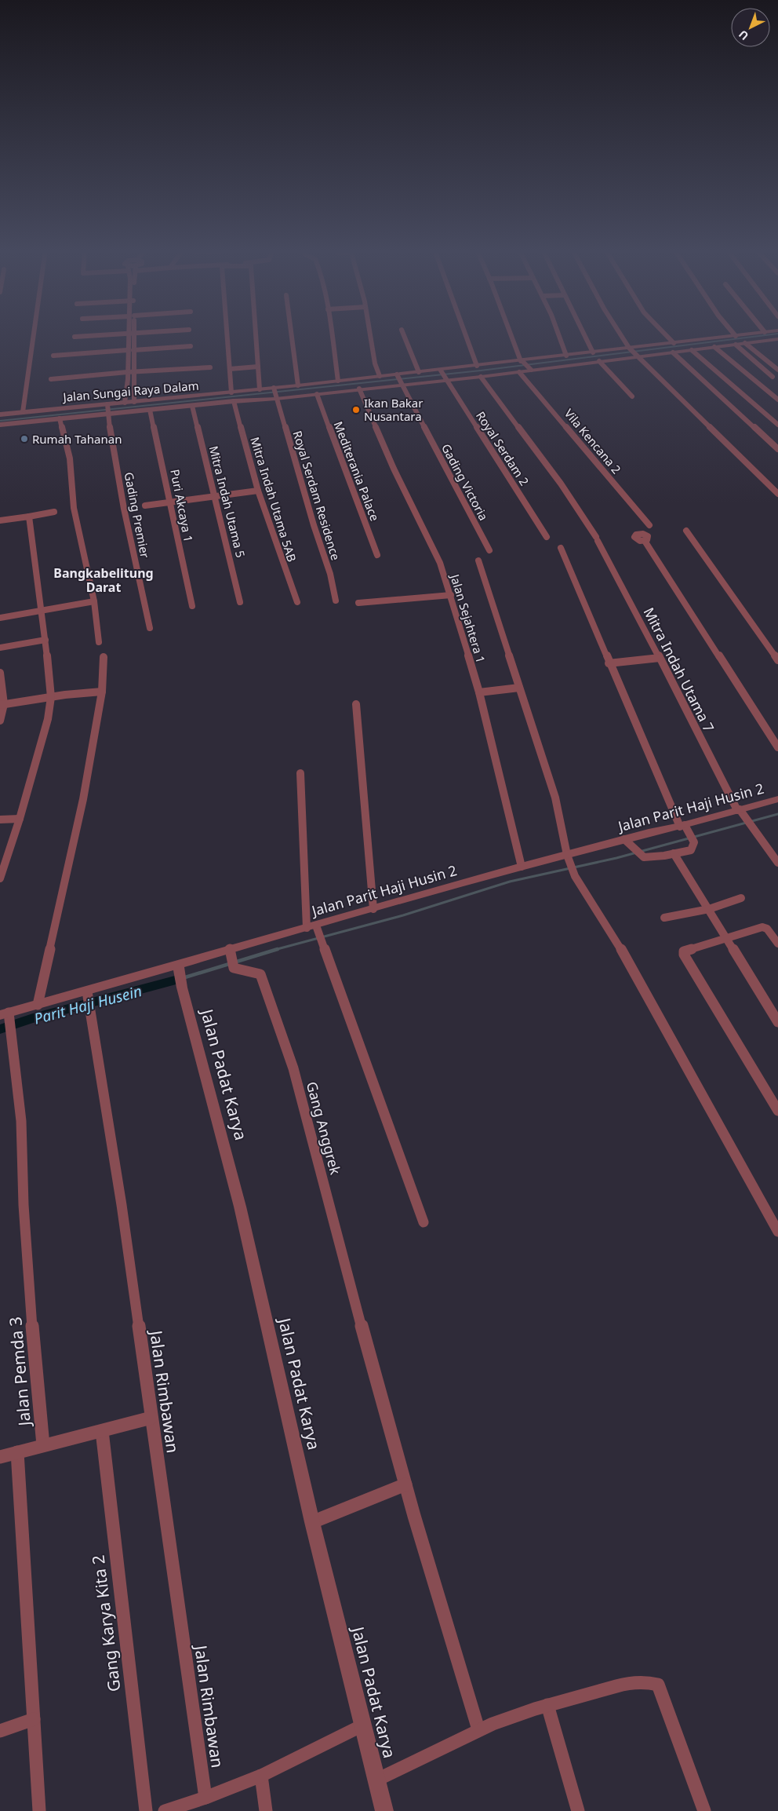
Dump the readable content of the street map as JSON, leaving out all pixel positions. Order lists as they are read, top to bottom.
{
  "streets": {
    "street": [
      "Jalan Sungai Raya Dalam",
      "Vila Kencana 2",
      "Royal Serdam 2",
      "Mediterania Palace",
      "Gading Victoria",
      "Royal Serdam Residence",
      "Mitra Indah Utama 5AB",
      "Mitra Indah Utama 5",
      "Puri Akcaya 1",
      "Gading Premier",
      "Jalan Sejahtera 1",
      "Mitra Indah Utama 7",
      "Jalan Parit Haji Husin 2",
      "Jalan Padat Karya",
      "Gang Anggrek",
      "Jalan Pemda 3",
      "Jalan Rimbawan",
      "Gang Karya Kita 2"
    ]
  },
  "crossings": [
    ["Jalan Sungai Raya Dalam", "Royal Serdam 2"],
    ["Jalan Sungai Raya Dalam", "Gading Victoria"],
    ["Jalan Sungai Raya Dalam", "Royal Serdam Residence"],
    ["Jalan Sungai Raya Dalam", "Gading Premier"],
    ["Jalan Sejahtera 1", "Jalan Parit Haji Husin 2"],
    ["Mitra Indah Utama 7", "Jalan Parit Haji Husin 2"],
    ["Jalan Parit Haji Husin 2", "Jalan Padat Karya"],
    ["Jalan Parit Haji Husin 2", "Gang Anggrek"],
    ["Jalan Parit Haji Husin 2", "Jalan Pemda 3"],
    ["Jalan Parit Haji Husin 2", "Jalan Rimbawan"]
  ],
  "districts": ["Bangkabelitung Darat"],
  "water": ["Parit Haji Husein"],
  "places": ["Ikan Bakar Nusantara", "Rumah Tahanan"],
  "north": "bottom left"
}
